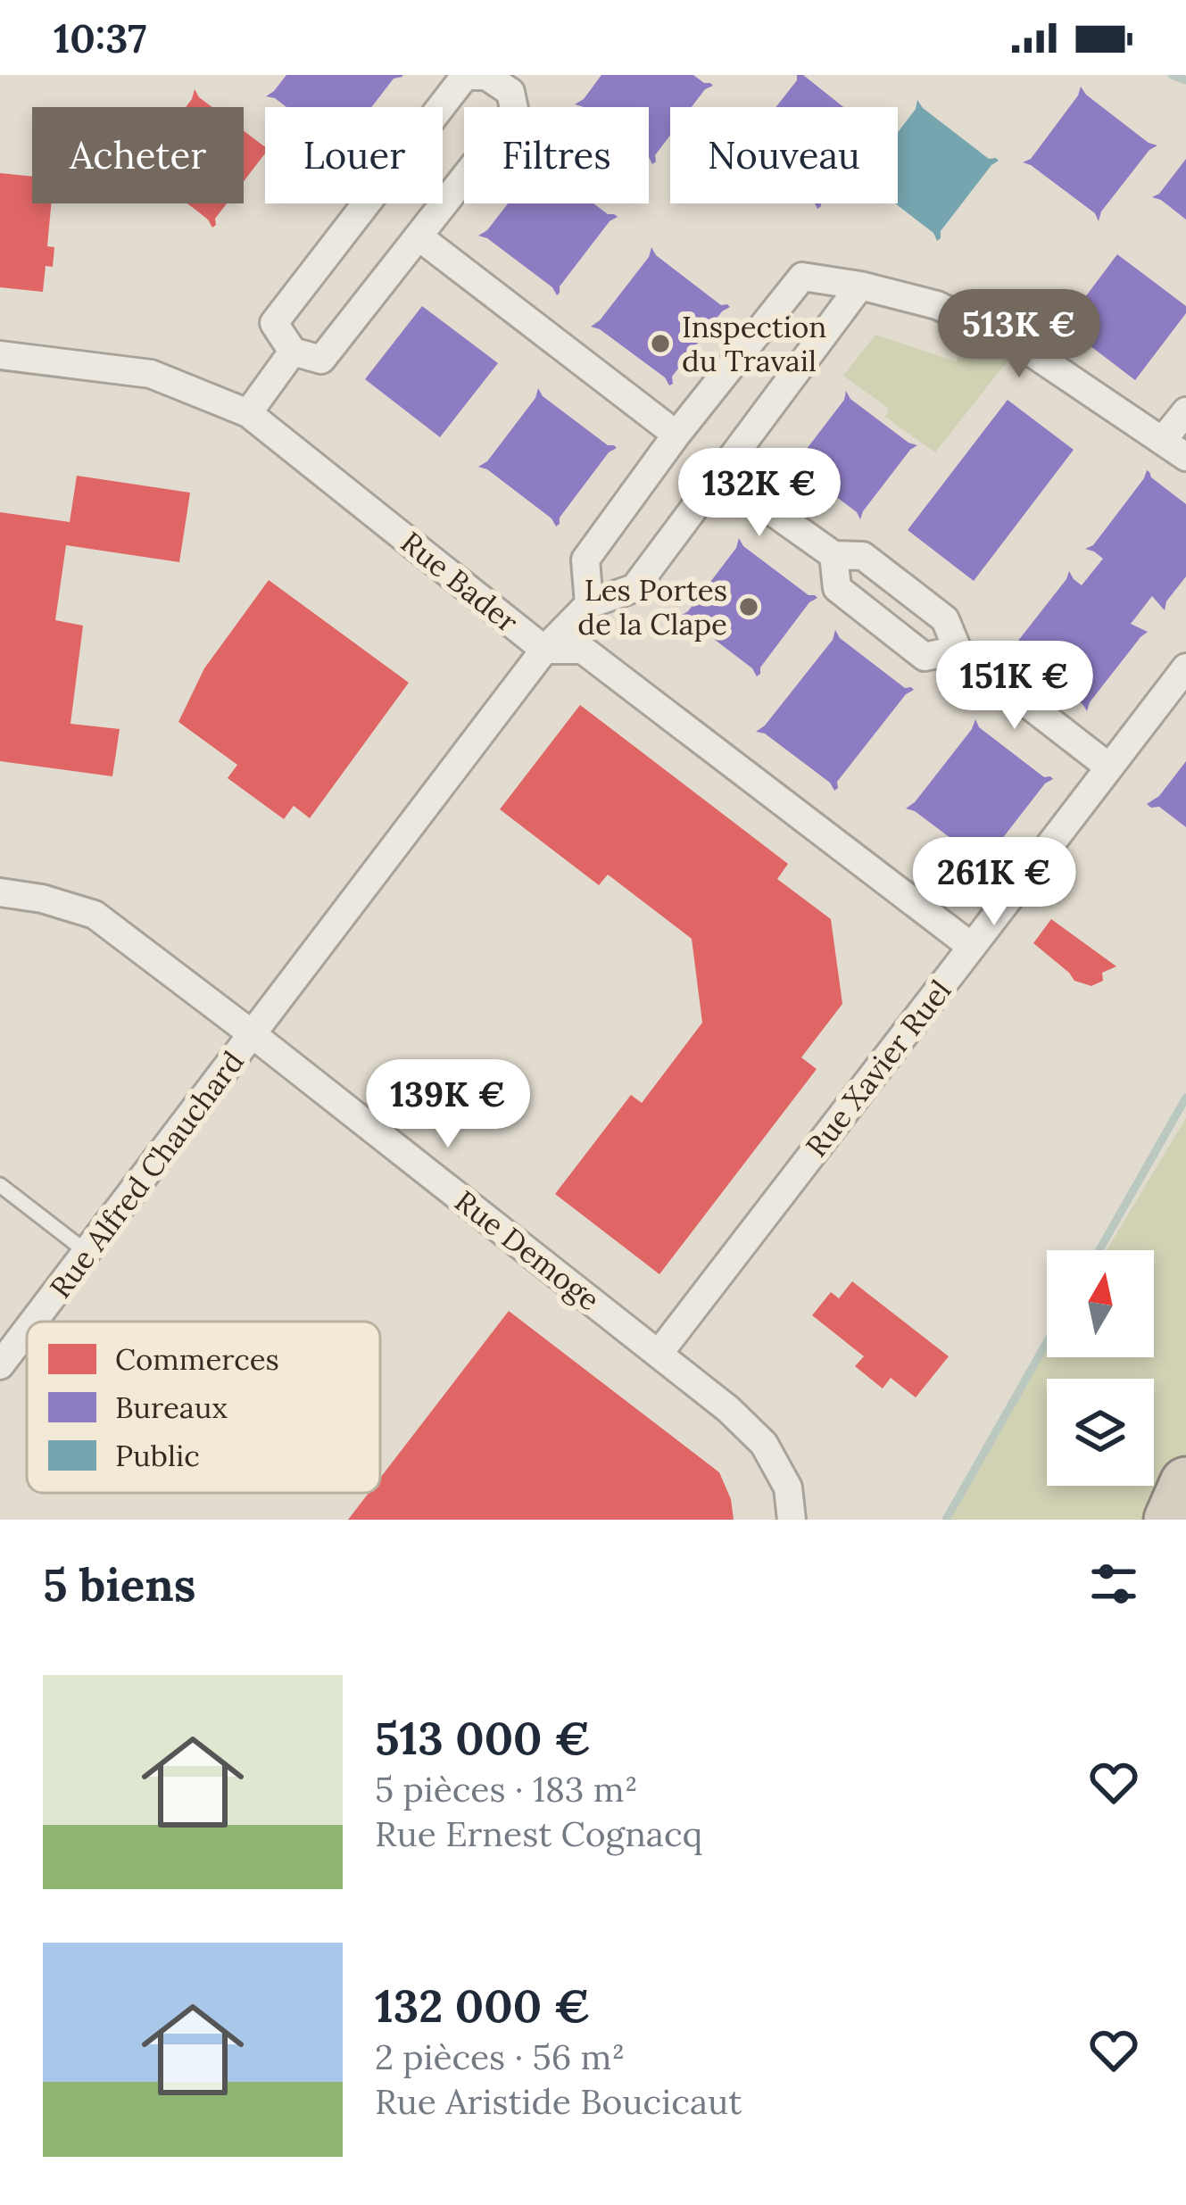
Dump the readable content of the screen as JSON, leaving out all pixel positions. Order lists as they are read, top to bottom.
{
  "streets": {
    "street": [
      "Rue Bader",
      "Rue Xavier Ruel",
      "Rue Alfred Chauchard",
      "Rue Demoge"
    ]
  },
  "crossings": [
    ["Rue Bader", "Rue Alfred Chauchard"],
    ["Rue Bader", "Rue Demoge"],
    ["Rue Xavier Ruel", "Rue Demoge"],
    ["Rue Alfred Chauchard", "Rue Demoge"]
  ],
  "places": ["Inspection du Travail", "Les Portes de la Clape"],
  "legend": ["Commerces", "Bureaux", "Public"],
  "north": "top",
  "page": {
    "status": "10:37",
    "chip": [
      "Acheter",
      "Louer",
      "Filtres",
      "Nouveau"
    ],
    "price": [
      "513K €",
      "132K €",
      "151K €",
      "261K €",
      "139K €"
    ],
    "heading": "5 biens",
    "list": [
      {
        "name": "513 000 €",
        "note": "5 pièces · 183 m² · Rue Ernest Cognacq"
      },
      {
        "name": "132 000 €",
        "note": "2 pièces · 56 m² · Rue Aristide Boucicaut"
      }
    ]
  }
}
